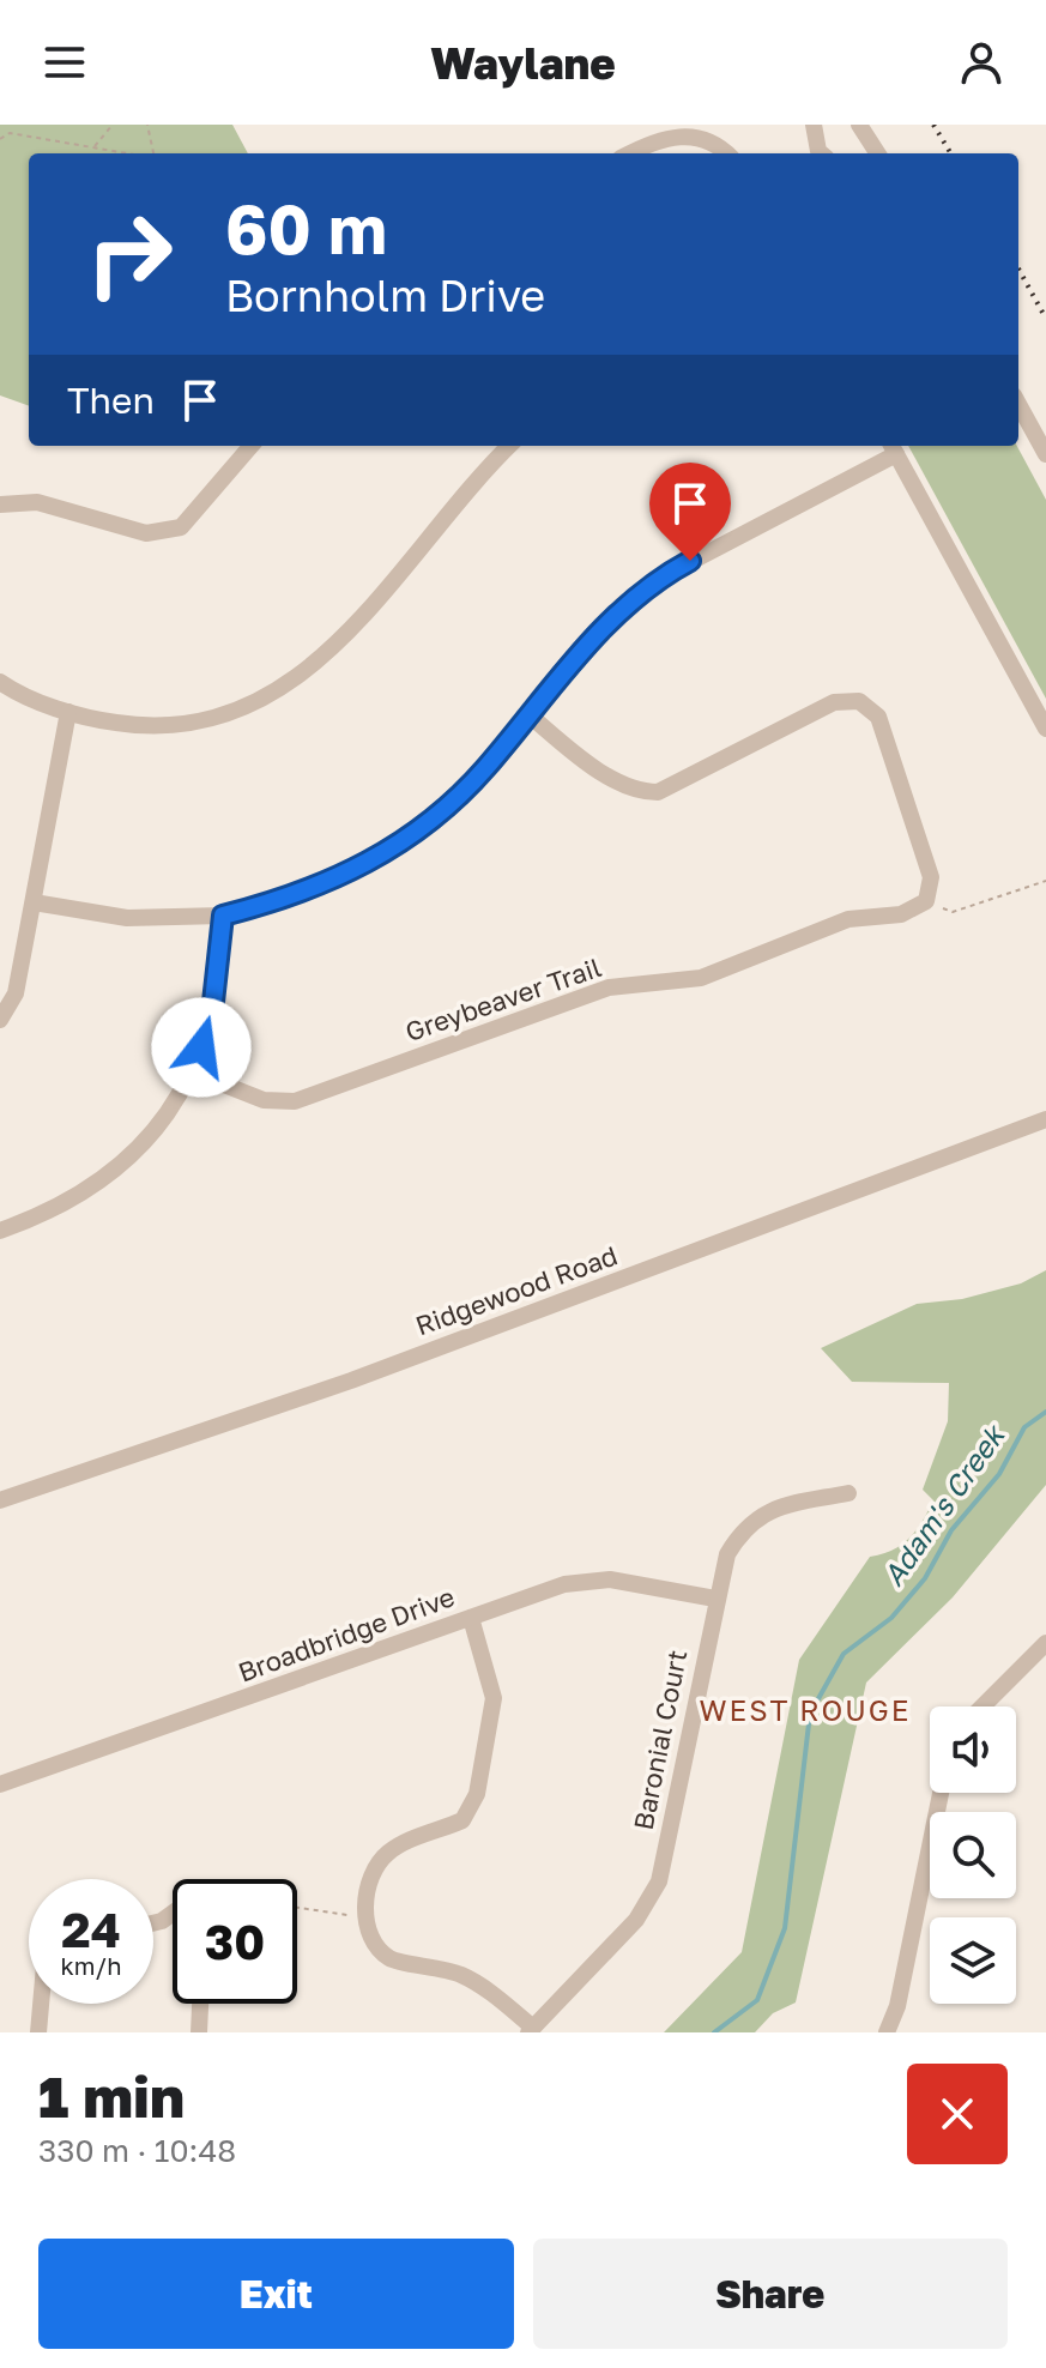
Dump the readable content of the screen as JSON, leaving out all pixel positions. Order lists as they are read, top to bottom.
{
  "streets": {
    "street": [
      "Greybeaver Trail",
      "Ridgewood Road",
      "Broadbridge Drive",
      "Baronial Court"
    ]
  },
  "crossings": [
    ["Broadbridge Drive", "Baronial Court"]
  ],
  "districts": ["WEST ROUGE"],
  "water": ["Adam's Creek"],
  "page": {
    "header": "Waylane",
    "turn": ["60 m", "Bornholm Drive"],
    "then": "Then",
    "speed": "24 km/h",
    "limit": "30",
    "heading": ["1 min", "330 m · 10:48"],
    "buttons": ["Exit", "Share"]
  }
}
